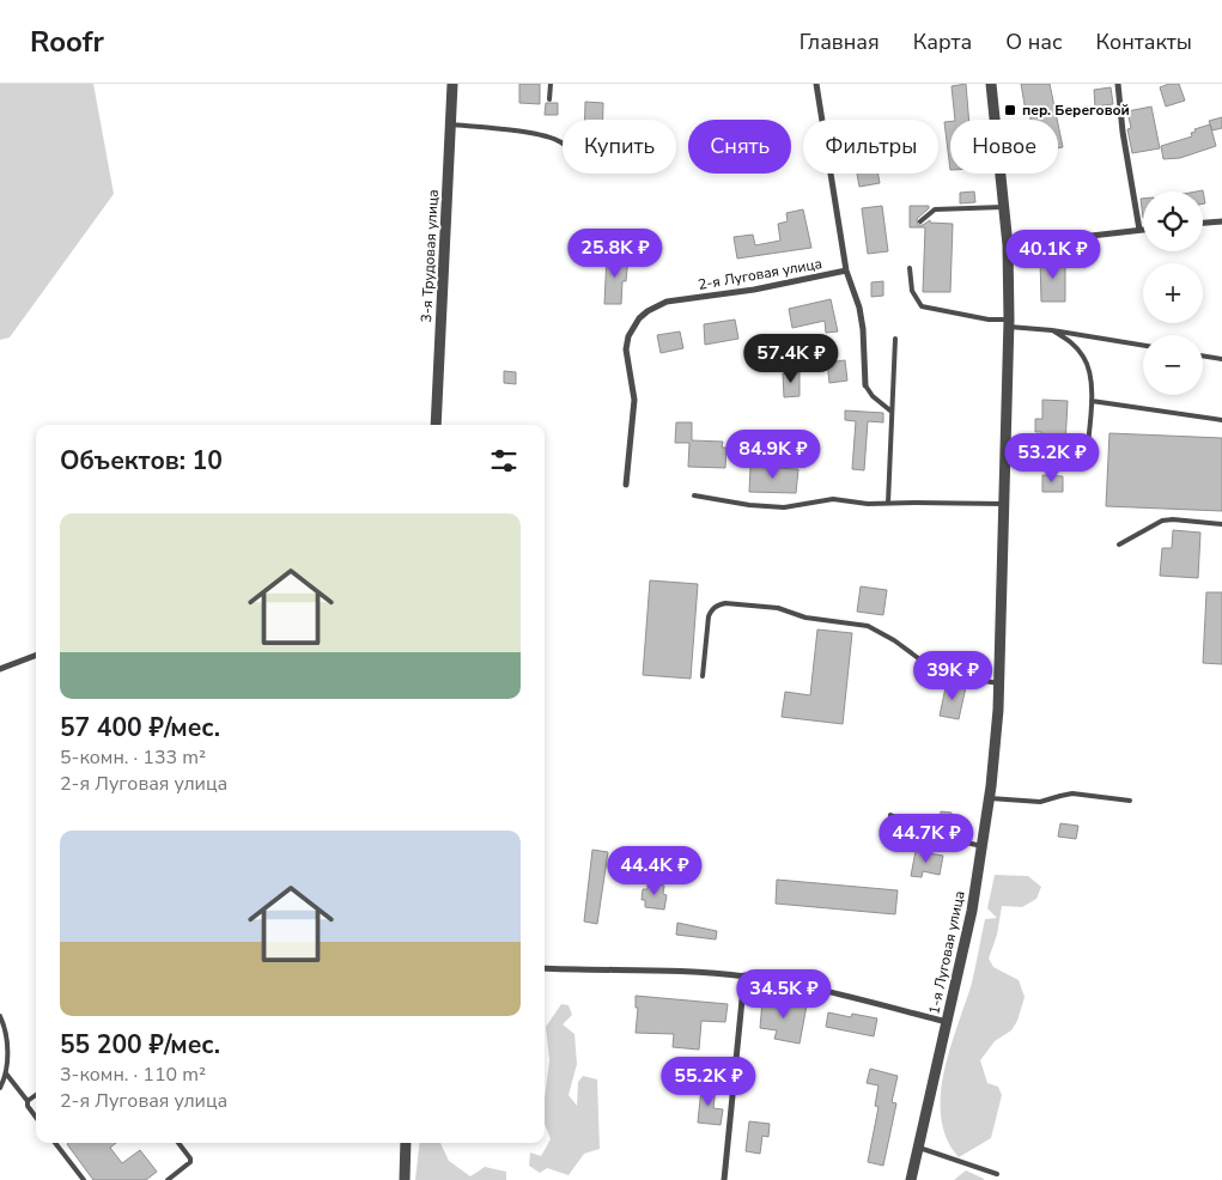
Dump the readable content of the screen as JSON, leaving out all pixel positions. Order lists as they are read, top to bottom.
{
  "streets": {
    "street": ["3-я Трудовая улица", "2-я Луговая улица", "1-я Луговая улица"]
  },
  "places": {
    "transit": ["пер. Береговой"]
  },
  "page": {
    "header": "Roofr",
    "nav": [
      "Главная",
      "Карта",
      "О нас",
      "Контакты"
    ],
    "chip": [
      "Купить",
      "Снять",
      "Фильтры",
      "Новое"
    ],
    "map_buttons": ["+", "−"],
    "price": [
      "25.8K ₽",
      "40.1K ₽",
      "57.4K ₽",
      "84.9K ₽",
      "53.2K ₽",
      "39K ₽",
      "44.7K ₽",
      "44.4K ₽",
      "34.5K ₽",
      "55.2K ₽"
    ],
    "heading": "Объектов: 10",
    "list": [
      {
        "name": "57 400 ₽/мес.",
        "note": "5-комн. · 133 m² · 2-я Луговая улица"
      },
      {
        "name": "55 200 ₽/мес.",
        "note": "3-комн. · 110 m² · 2-я Луговая улица"
      }
    ]
  }
}
